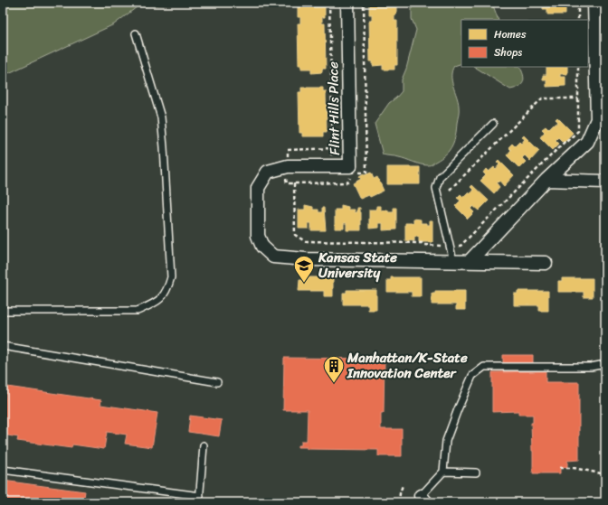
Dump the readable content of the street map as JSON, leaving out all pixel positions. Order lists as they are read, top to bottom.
{
  "streets": {
    "street": ["Flint Hills Place"]
  },
  "places": {
    "school or university": ["Kansas State University"],
    "building": ["Manhattan/K-State Innovation Center"]
  },
  "legend": ["Homes", "Shops"]
}
